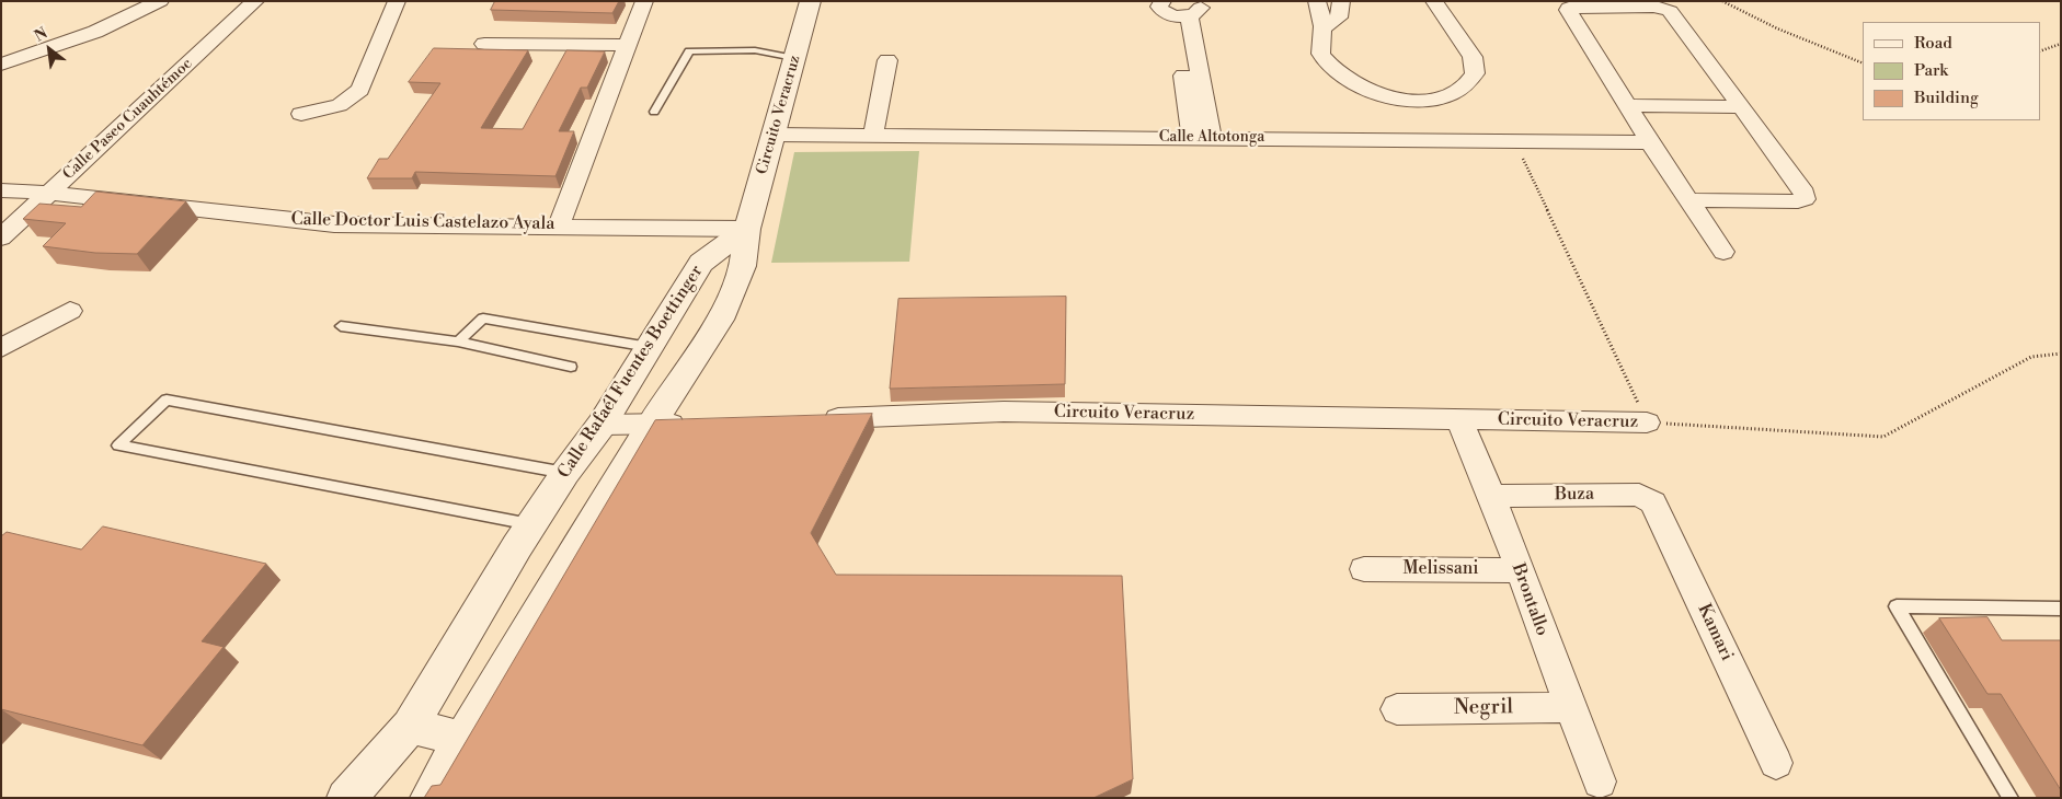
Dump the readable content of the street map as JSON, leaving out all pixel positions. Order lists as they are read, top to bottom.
{
  "streets": {
    "street": [
      "Circuito Veracruz",
      "Calle Paseo Cuauhtémoc",
      "Calle Altotonga",
      "Calle Doctor Luis Castelazo Ayala",
      "Calle Rafaél Fuentes Boettinger",
      "Buza",
      "Melissani",
      "Brontallo",
      "Kamari",
      "Negril"
    ]
  },
  "crossings": [
    ["Circuito Veracruz", "Calle Altotonga"],
    ["Circuito Veracruz", "Calle Doctor Luis Castelazo Ayala"],
    ["Circuito Veracruz", "Calle Rafaél Fuentes Boettinger"],
    ["Circuito Veracruz", "Brontallo"],
    ["Calle Paseo Cuauhtémoc", "Calle Doctor Luis Castelazo Ayala"],
    ["Calle Doctor Luis Castelazo Ayala", "Calle Rafaél Fuentes Boettinger"],
    ["Buza", "Brontallo"],
    ["Buza", "Kamari"],
    ["Melissani", "Brontallo"],
    ["Brontallo", "Negril"]
  ],
  "legend": ["Road", "Park", "Building"],
  "north": "top left"
}
